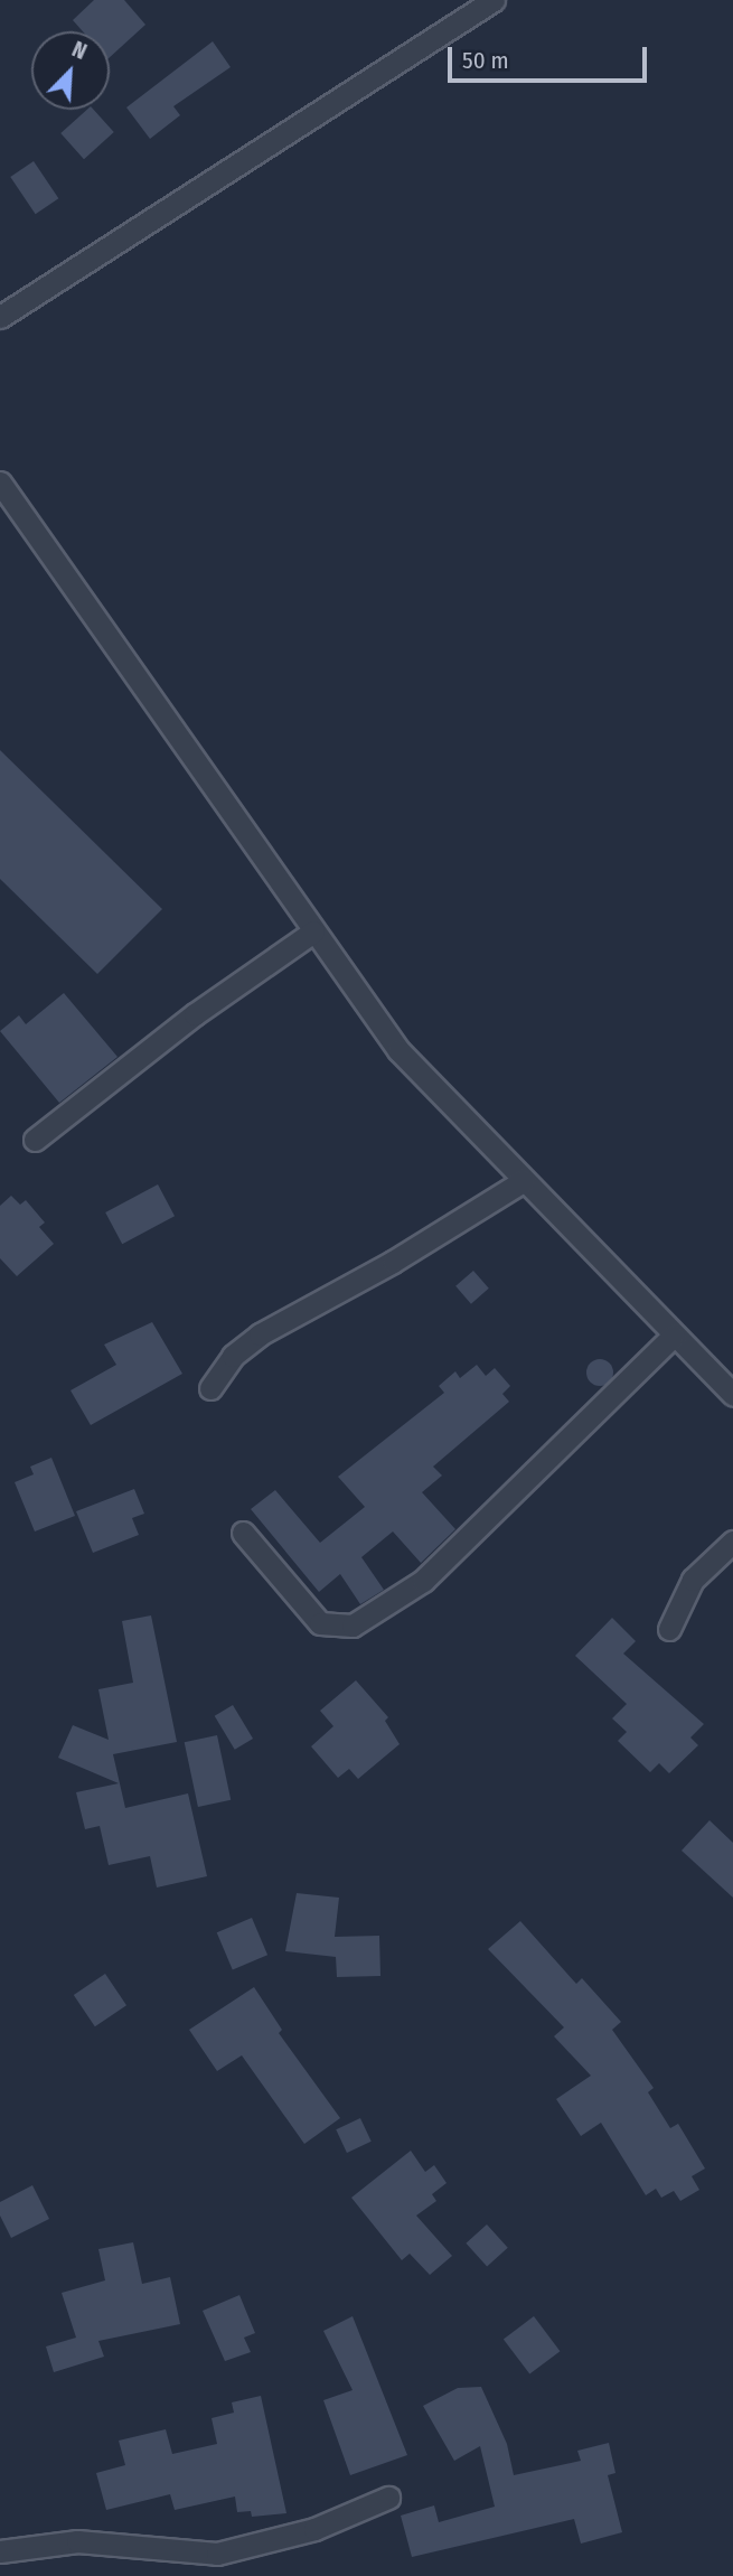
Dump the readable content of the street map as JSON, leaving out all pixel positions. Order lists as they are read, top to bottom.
{
  "scale_bar": "50 m",
  "north": "top right"
}
